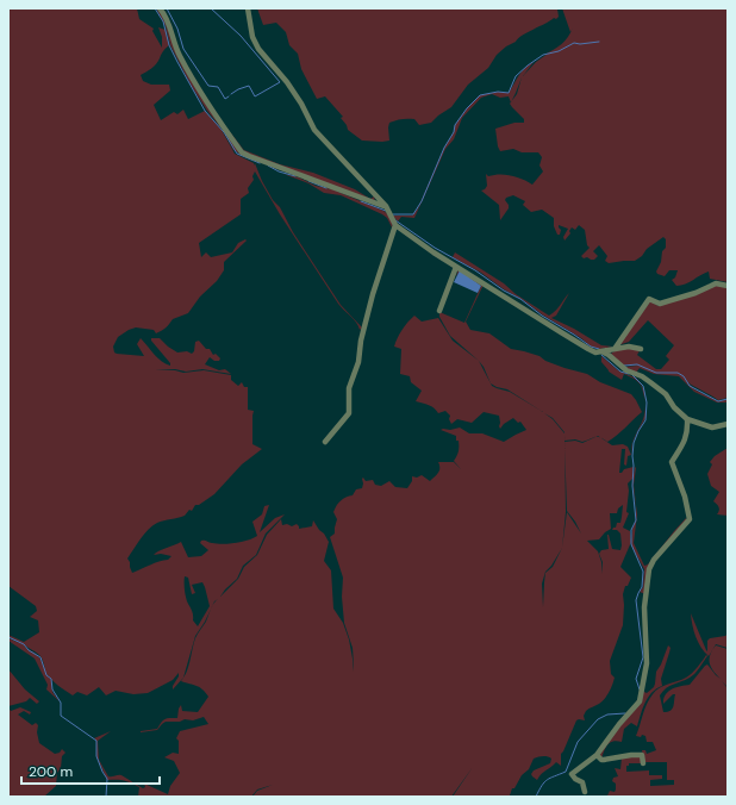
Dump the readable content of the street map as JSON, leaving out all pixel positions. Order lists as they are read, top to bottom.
{
  "scale_bar": "200 m"
}
